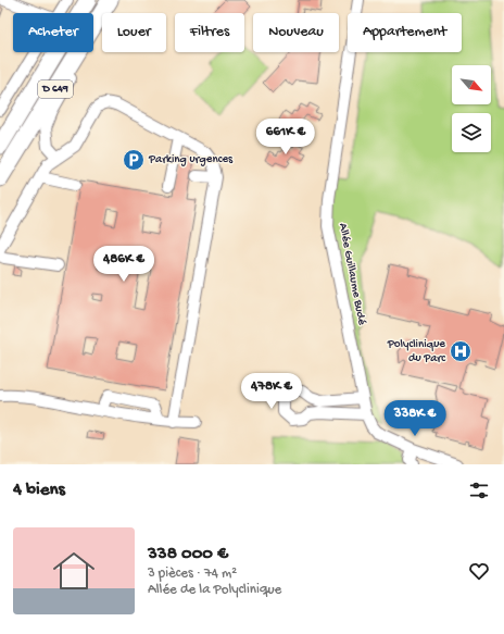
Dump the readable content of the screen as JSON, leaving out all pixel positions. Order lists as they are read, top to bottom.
{
  "streets": {
    "highway": ["D 649"],
    "street": ["Allée Guillaume Budé"]
  },
  "places": {
    "parking": ["Parking urgences"],
    "hospital": ["Polyclinique du Parc"]
  },
  "north": "bottom right",
  "page": {
    "chip": [
      "Acheter",
      "Louer",
      "Filtres",
      "Nouveau",
      "Appartement"
    ],
    "price": [
      "661K €",
      "486K €",
      "478K €",
      "338K €"
    ],
    "heading": "4 biens",
    "list": [
      {
        "name": "338 000 €",
        "note": "3 pièces · 74 m² · Allée de la Polyclinique"
      }
    ]
  }
}
